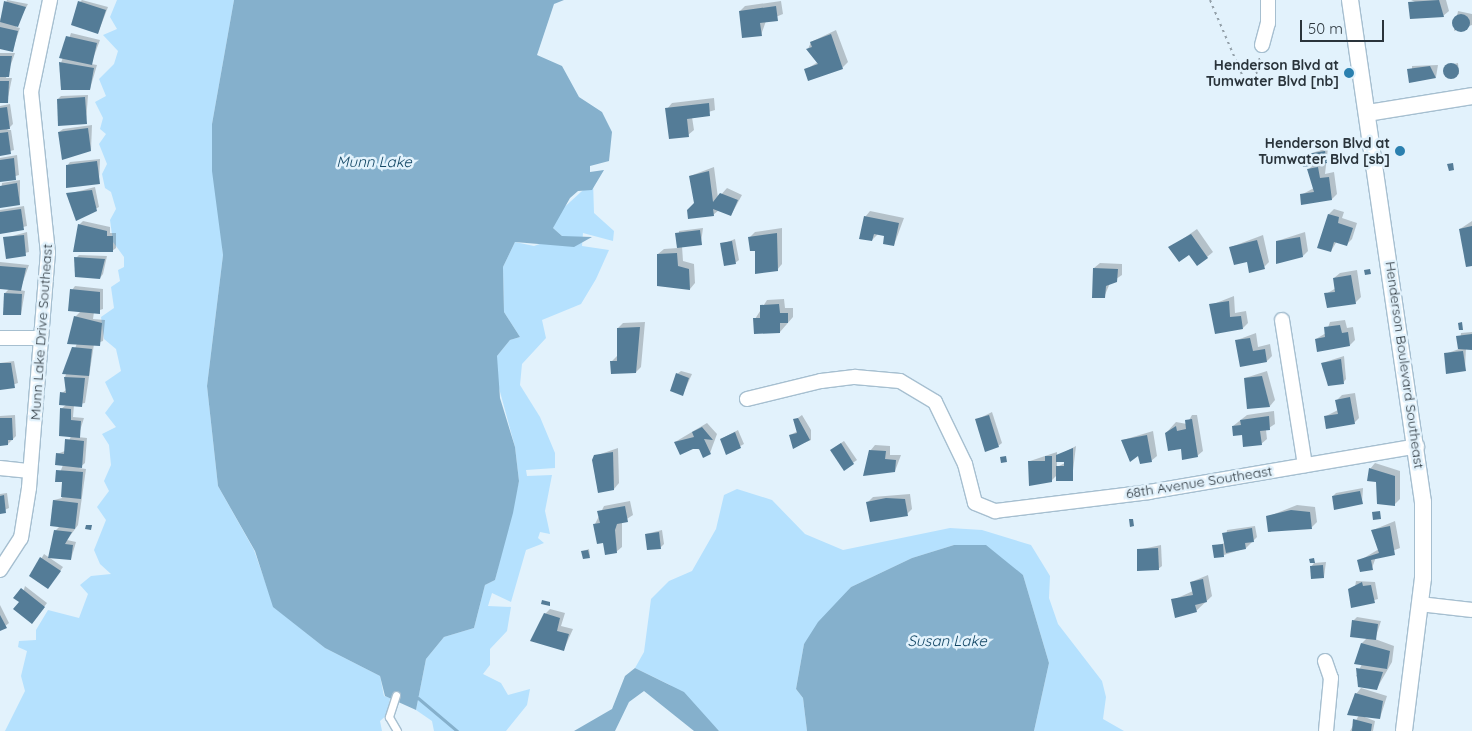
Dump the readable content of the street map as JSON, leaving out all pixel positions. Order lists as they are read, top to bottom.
{
  "streets": {
    "street": ["Munn Lake Drive Southeast", "Henderson Boulevard Southeast", "68th Avenue Southeast"]
  },
  "crossings": [
    ["Henderson Boulevard Southeast", "68th Avenue Southeast"]
  ],
  "water": ["Munn Lake", "Susan Lake"],
  "places": ["Henderson Blvd at Tumwater Blvd [nb]", "Henderson Blvd at Tumwater Blvd [sb]"],
  "scale_bar": "50 m"
}
